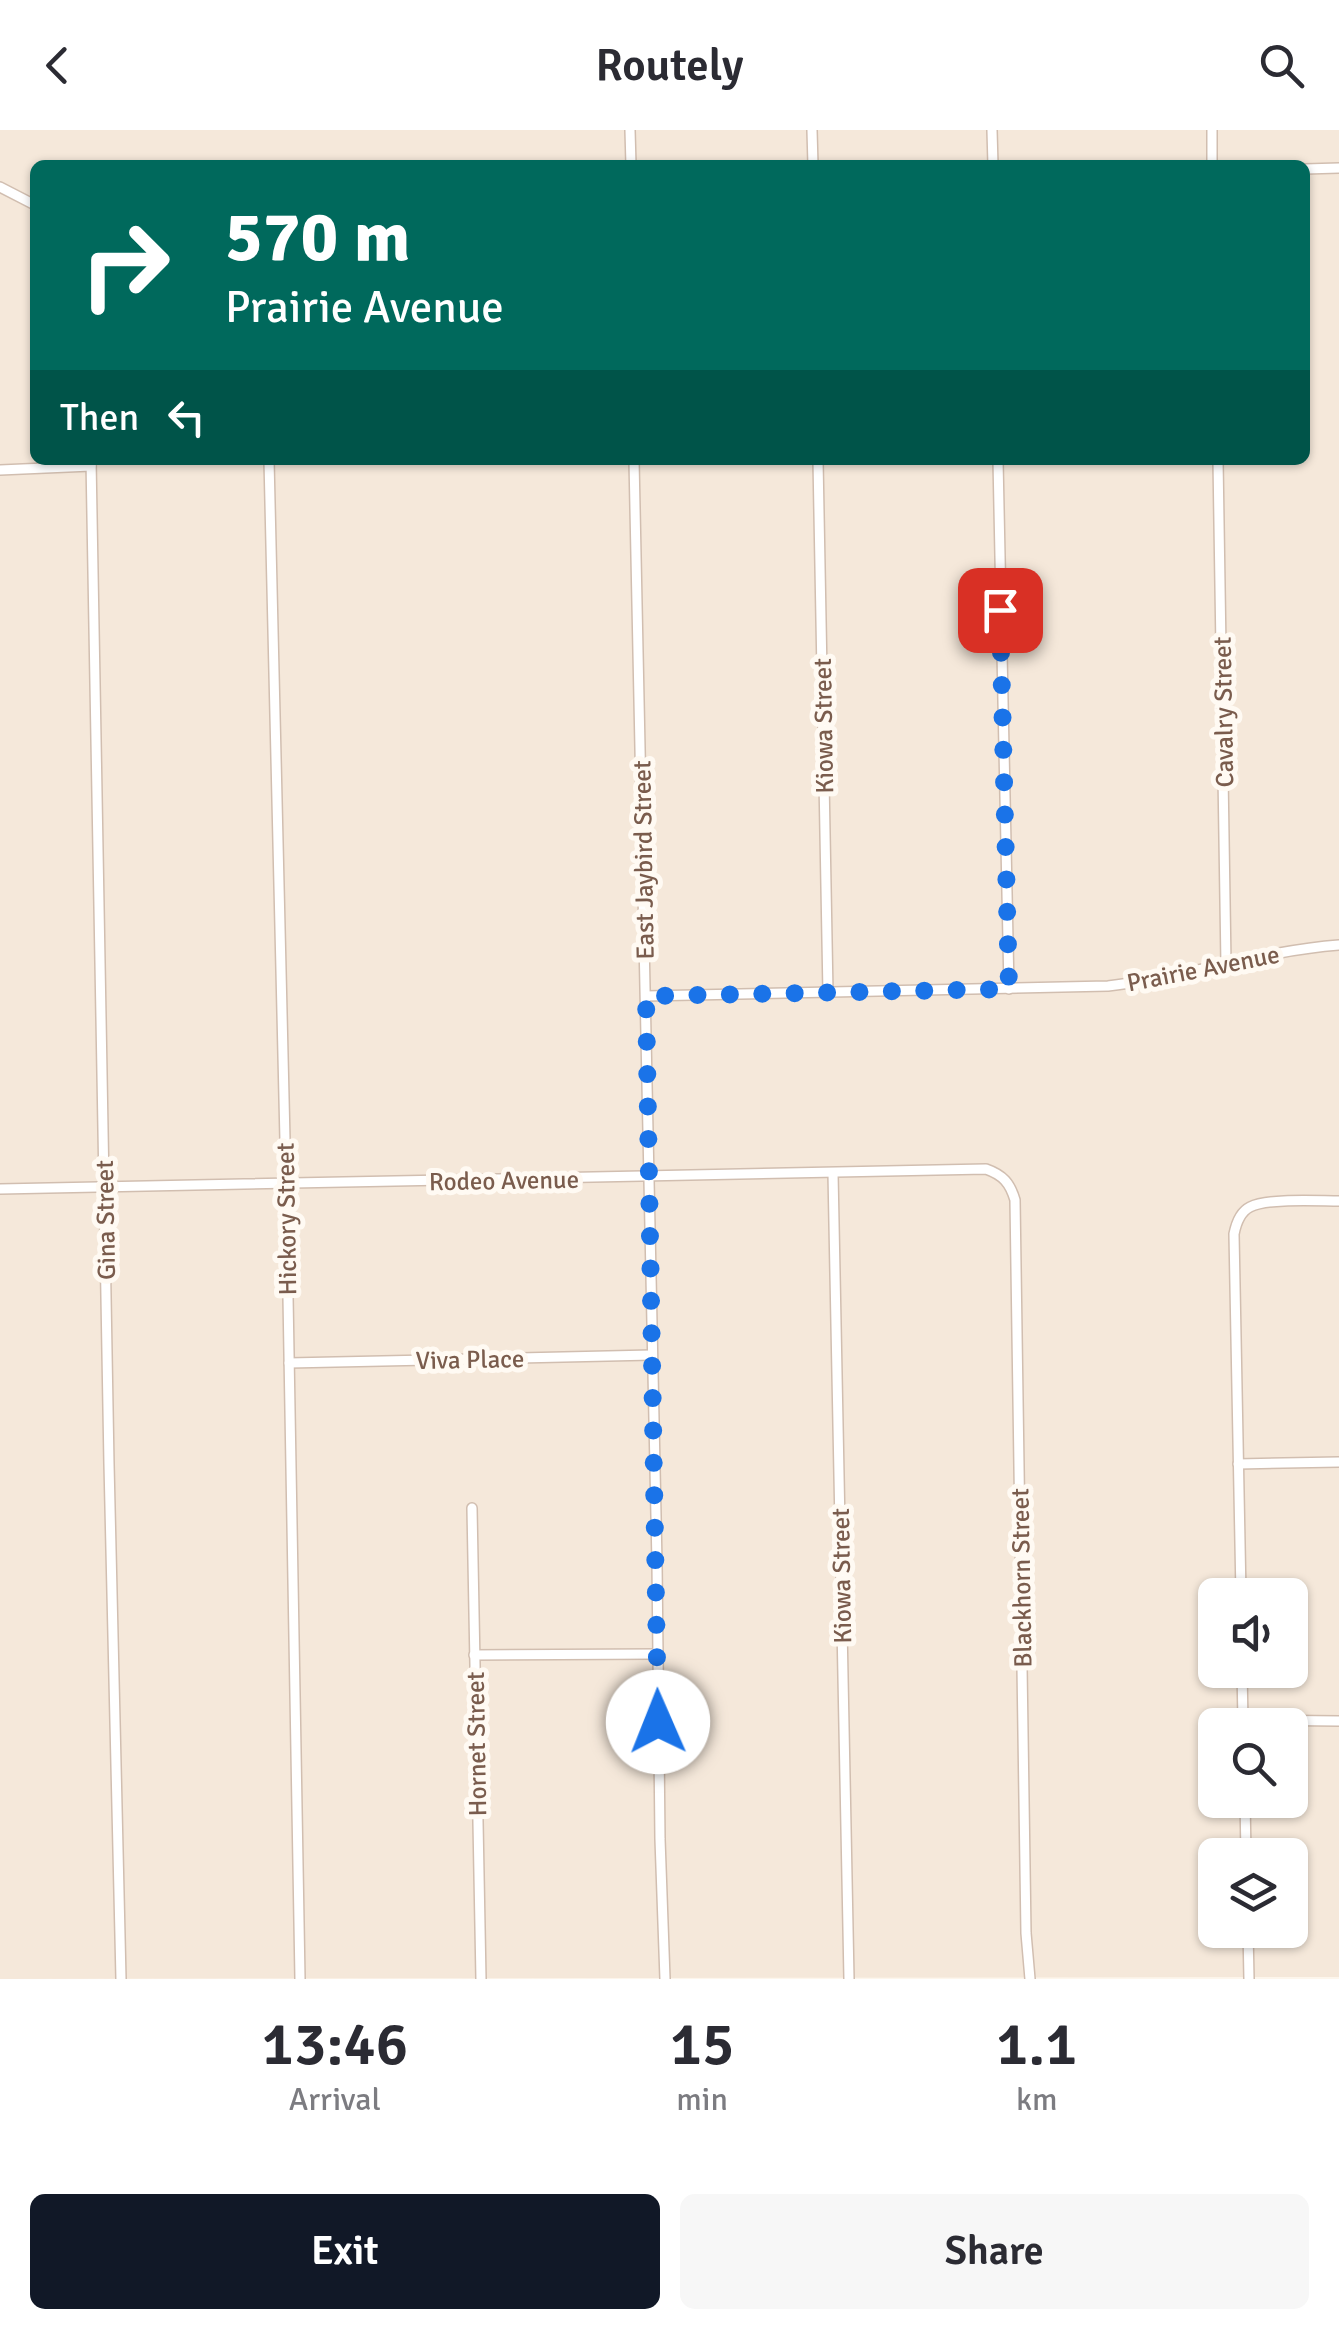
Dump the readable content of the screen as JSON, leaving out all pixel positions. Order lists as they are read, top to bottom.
{
  "streets": {
    "street": [
      "Cavalry Street",
      "Kiowa Street",
      "East Jaybird Street",
      "Prairie Avenue",
      "Rodeo Avenue",
      "Hickory Street",
      "Gina Street",
      "Viva Place",
      "Blackhorn Street",
      "Hornet Street"
    ]
  },
  "crossings": [
    ["Cavalry Street", "Prairie Avenue"],
    ["Kiowa Street", "Prairie Avenue"],
    ["Kiowa Street", "Rodeo Avenue"],
    ["East Jaybird Street", "Prairie Avenue"],
    ["East Jaybird Street", "Rodeo Avenue"],
    ["East Jaybird Street", "Viva Place"],
    ["Rodeo Avenue", "Hickory Street"],
    ["Rodeo Avenue", "Gina Street"],
    ["Rodeo Avenue", "Blackhorn Street"],
    ["Hickory Street", "Viva Place"]
  ],
  "page": {
    "header": "Routely",
    "turn": ["570 m", "Prairie Avenue"],
    "then": "Then",
    "eta": [
      "13:46",
      "Arrival",
      "15",
      "min",
      "1.1",
      "km"
    ],
    "buttons": ["Exit", "Share"]
  }
}
